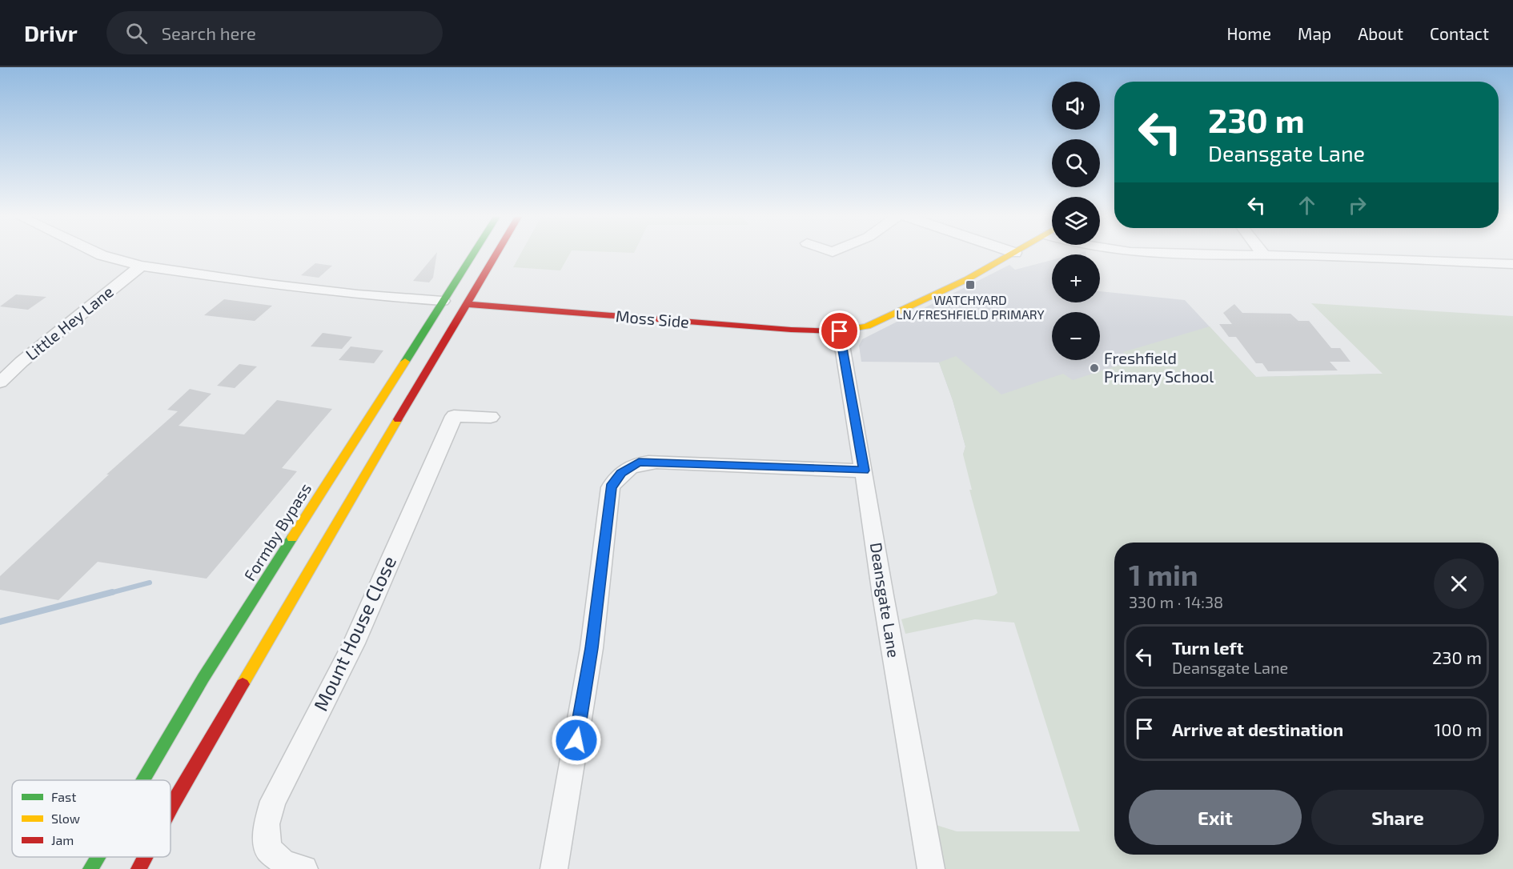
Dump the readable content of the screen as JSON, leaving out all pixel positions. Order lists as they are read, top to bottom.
{
  "streets": {
    "main road": ["Moss Side", "Formby Bypass"],
    "street": ["Little Hey Lane", "Deansgate Lane", "Mount House Close"]
  },
  "crossings": [
    ["Moss Side", "Deansgate Lane"]
  ],
  "places": {
    "transit": ["WATCHYARD LN/FRESHFIELD PRIMARY"],
    "other": ["Freshfield Primary School"]
  },
  "legend": ["Fast", "Slow", "Jam"],
  "page": {
    "header": "Drivr",
    "search": "Search here",
    "nav": [
      "Home",
      "Map",
      "About",
      "Contact"
    ],
    "map_buttons": ["+", "−"],
    "turn": ["230 m", "Deansgate Lane"],
    "heading": ["1 min", "330 m · 14:38"],
    "list": [
      {
        "name": "Turn left",
        "note": "Deansgate Lane",
        "value": "230 m"
      },
      {
        "name": "Arrive at destination",
        "value": "100 m"
      }
    ],
    "buttons": ["Exit", "Share"]
  }
}
